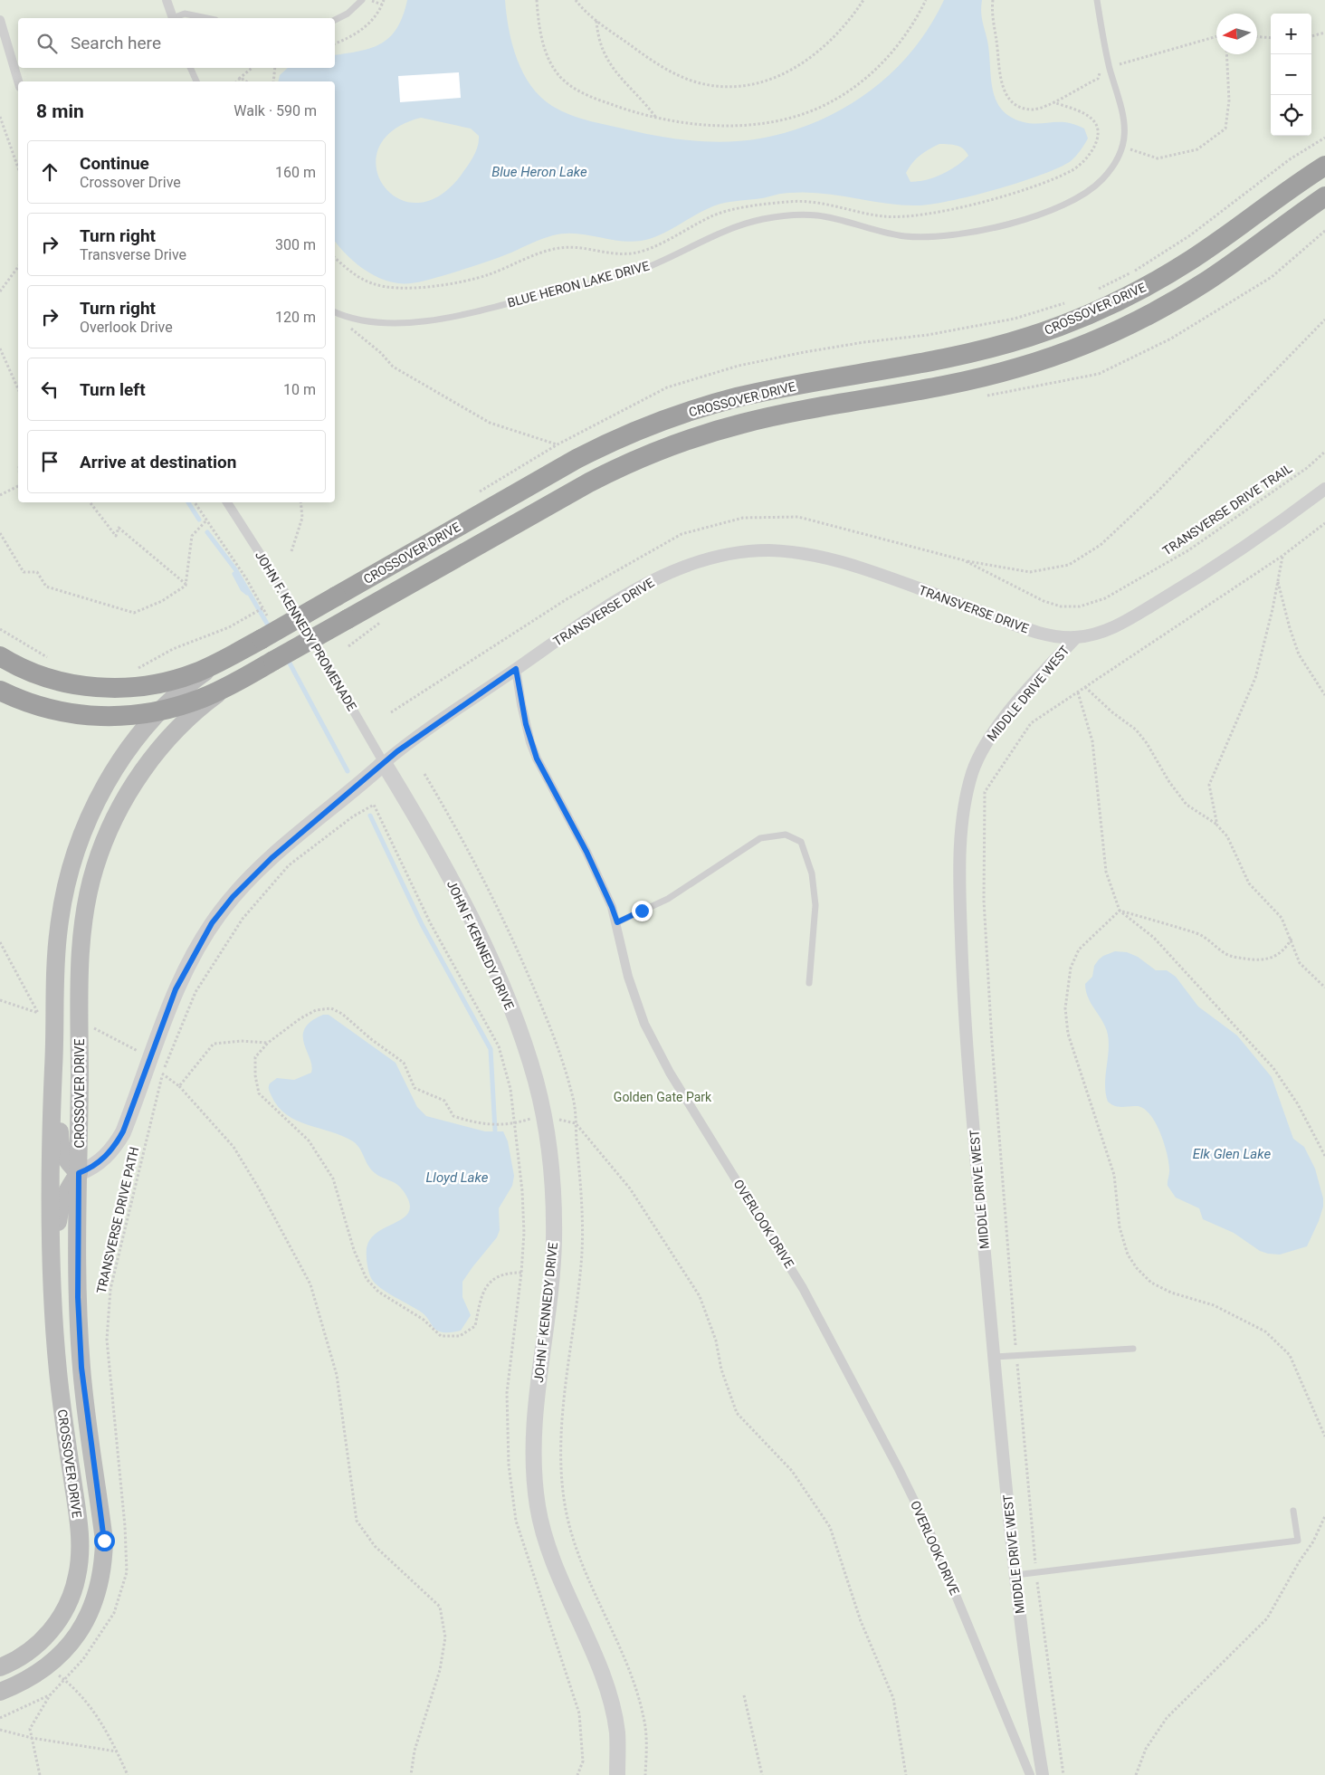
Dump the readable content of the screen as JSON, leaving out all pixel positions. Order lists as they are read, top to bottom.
{
  "streets": {
    "highway": ["CROSSOVER DRIVE"],
    "street": [
      "TRANSVERSE DRIVE",
      "JOHN F. KENNEDY PROMENADE",
      "MIDDLE DRIVE WEST",
      "JOHN F KENNEDY DRIVE",
      "OVERLOOK DRIVE"
    ],
    "lane": ["BLUE HERON LAKE DRIVE"],
    "path": ["TRANSVERSE DRIVE TRAIL", "TRANSVERSE DRIVE PATH"]
  },
  "crossings": [
    ["CROSSOVER DRIVE", "TRANSVERSE DRIVE"],
    ["TRANSVERSE DRIVE", "JOHN F. KENNEDY PROMENADE"],
    ["TRANSVERSE DRIVE", "MIDDLE DRIVE WEST"],
    ["TRANSVERSE DRIVE", "JOHN F KENNEDY DRIVE"],
    ["TRANSVERSE DRIVE", "OVERLOOK DRIVE"],
    ["JOHN F. KENNEDY PROMENADE", "JOHN F KENNEDY DRIVE"]
  ],
  "water": ["Blue Heron Lake", "Elk Glen Lake", "Lloyd Lake"],
  "parks": ["Golden Gate Park"],
  "north": "left",
  "page": {
    "map_buttons": ["+", "−"],
    "search": "Search here",
    "heading": ["8 min", "Walk · 590 m"],
    "list": [
      ["Continue", "Crossover Drive", "160 m"],
      ["Turn right", "Transverse Drive", "300 m"],
      ["Turn right", "Overlook Drive", "120 m"],
      ["Turn left", "10 m"],
      "Arrive at destination"
    ]
  }
}
